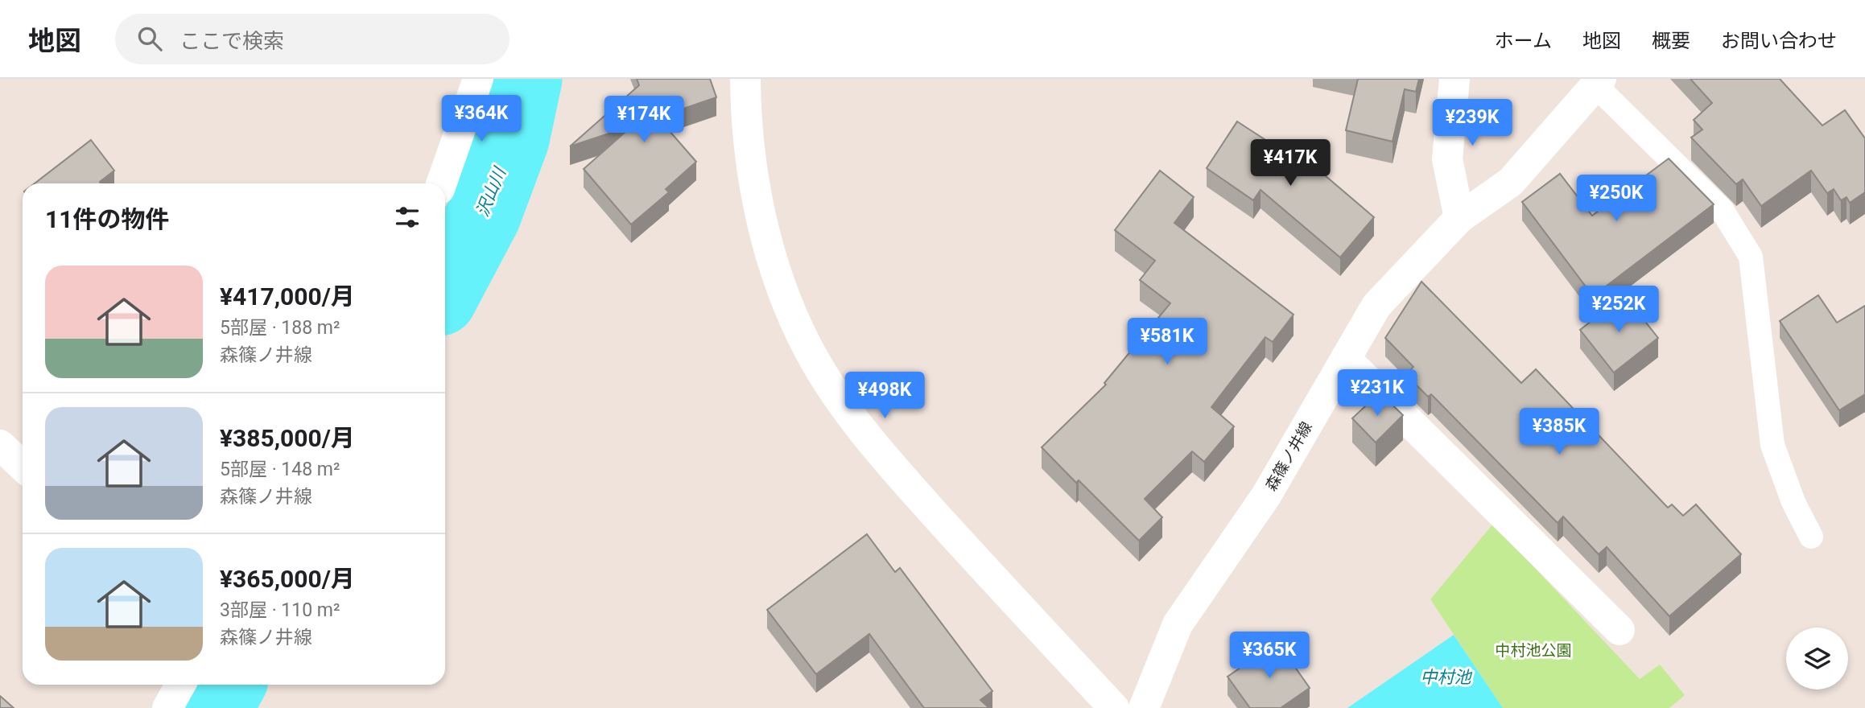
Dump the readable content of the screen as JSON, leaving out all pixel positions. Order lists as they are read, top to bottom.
{
  "streets": {
    "street": ["森篠ノ井線"]
  },
  "water": ["沢山川", "中村池"],
  "parks": ["中村池公園"],
  "page": {
    "header": "地図",
    "search": "ここで検索",
    "nav": [
      "ホーム",
      "地図",
      "概要",
      "お問い合わせ"
    ],
    "price": [
      "¥364K",
      "¥174K",
      "¥239K",
      "¥417K",
      "¥250K",
      "¥252K",
      "¥581K",
      "¥231K",
      "¥498K",
      "¥385K",
      "¥365K"
    ],
    "heading": "11件の物件",
    "list": [
      {
        "name": "¥417,000/月",
        "note": "5部屋 · 188 m² · 森篠ノ井線"
      },
      {
        "name": "¥385,000/月",
        "note": "5部屋 · 148 m² · 森篠ノ井線"
      },
      {
        "name": "¥365,000/月",
        "note": "3部屋 · 110 m² · 森篠ノ井線"
      }
    ]
  }
}
